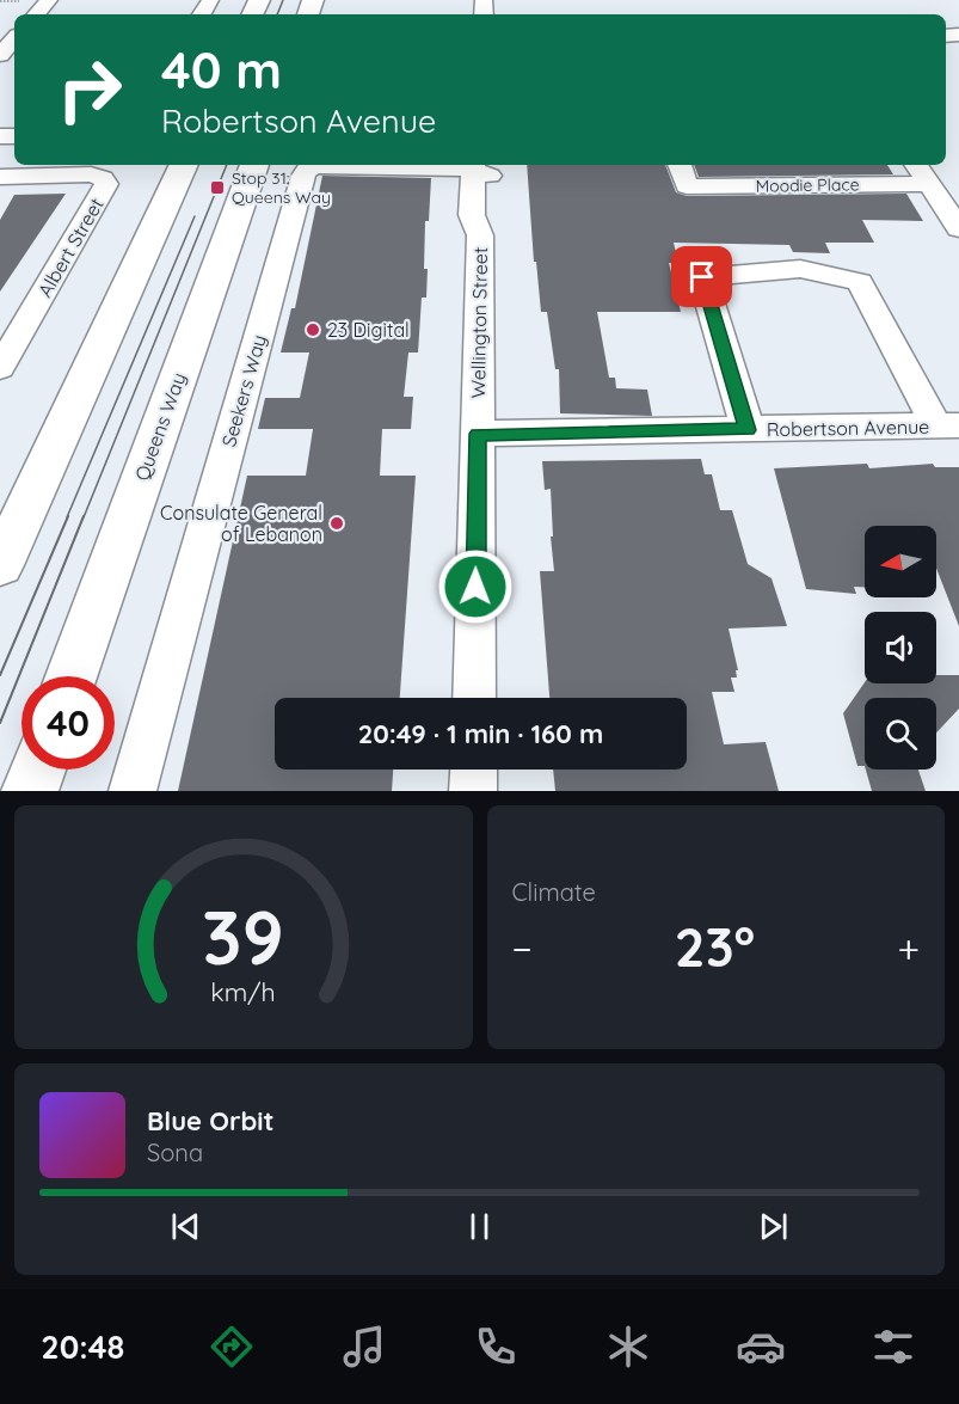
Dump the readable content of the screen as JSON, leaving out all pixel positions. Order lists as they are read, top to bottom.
{
  "streets": {
    "highway": ["Queens Way"],
    "street": [
      "Moodie Place",
      "Albert Street",
      "Wellington Street",
      "Seekers Way",
      "Robertson Avenue"
    ]
  },
  "crossings": [
    ["Wellington Street", "Seekers Way"],
    ["Wellington Street", "Robertson Avenue"]
  ],
  "places": {
    "transit": ["Stop 31: Queens Way"],
    "other": ["23 Digital", "Consulate General of Lebanon"]
  },
  "north": "left",
  "page": {
    "turn": ["40 m", "Robertson Avenue"],
    "limit": "40",
    "trip": "20:49 · 1 min · 160 m",
    "tile": "Climate",
    "heat": ["−", "23°", "+"],
    "song": ["Blue Orbit", "Sona"],
    "tabs": "20:48",
    "gauge": ["39", "km/h"]
  }
}
